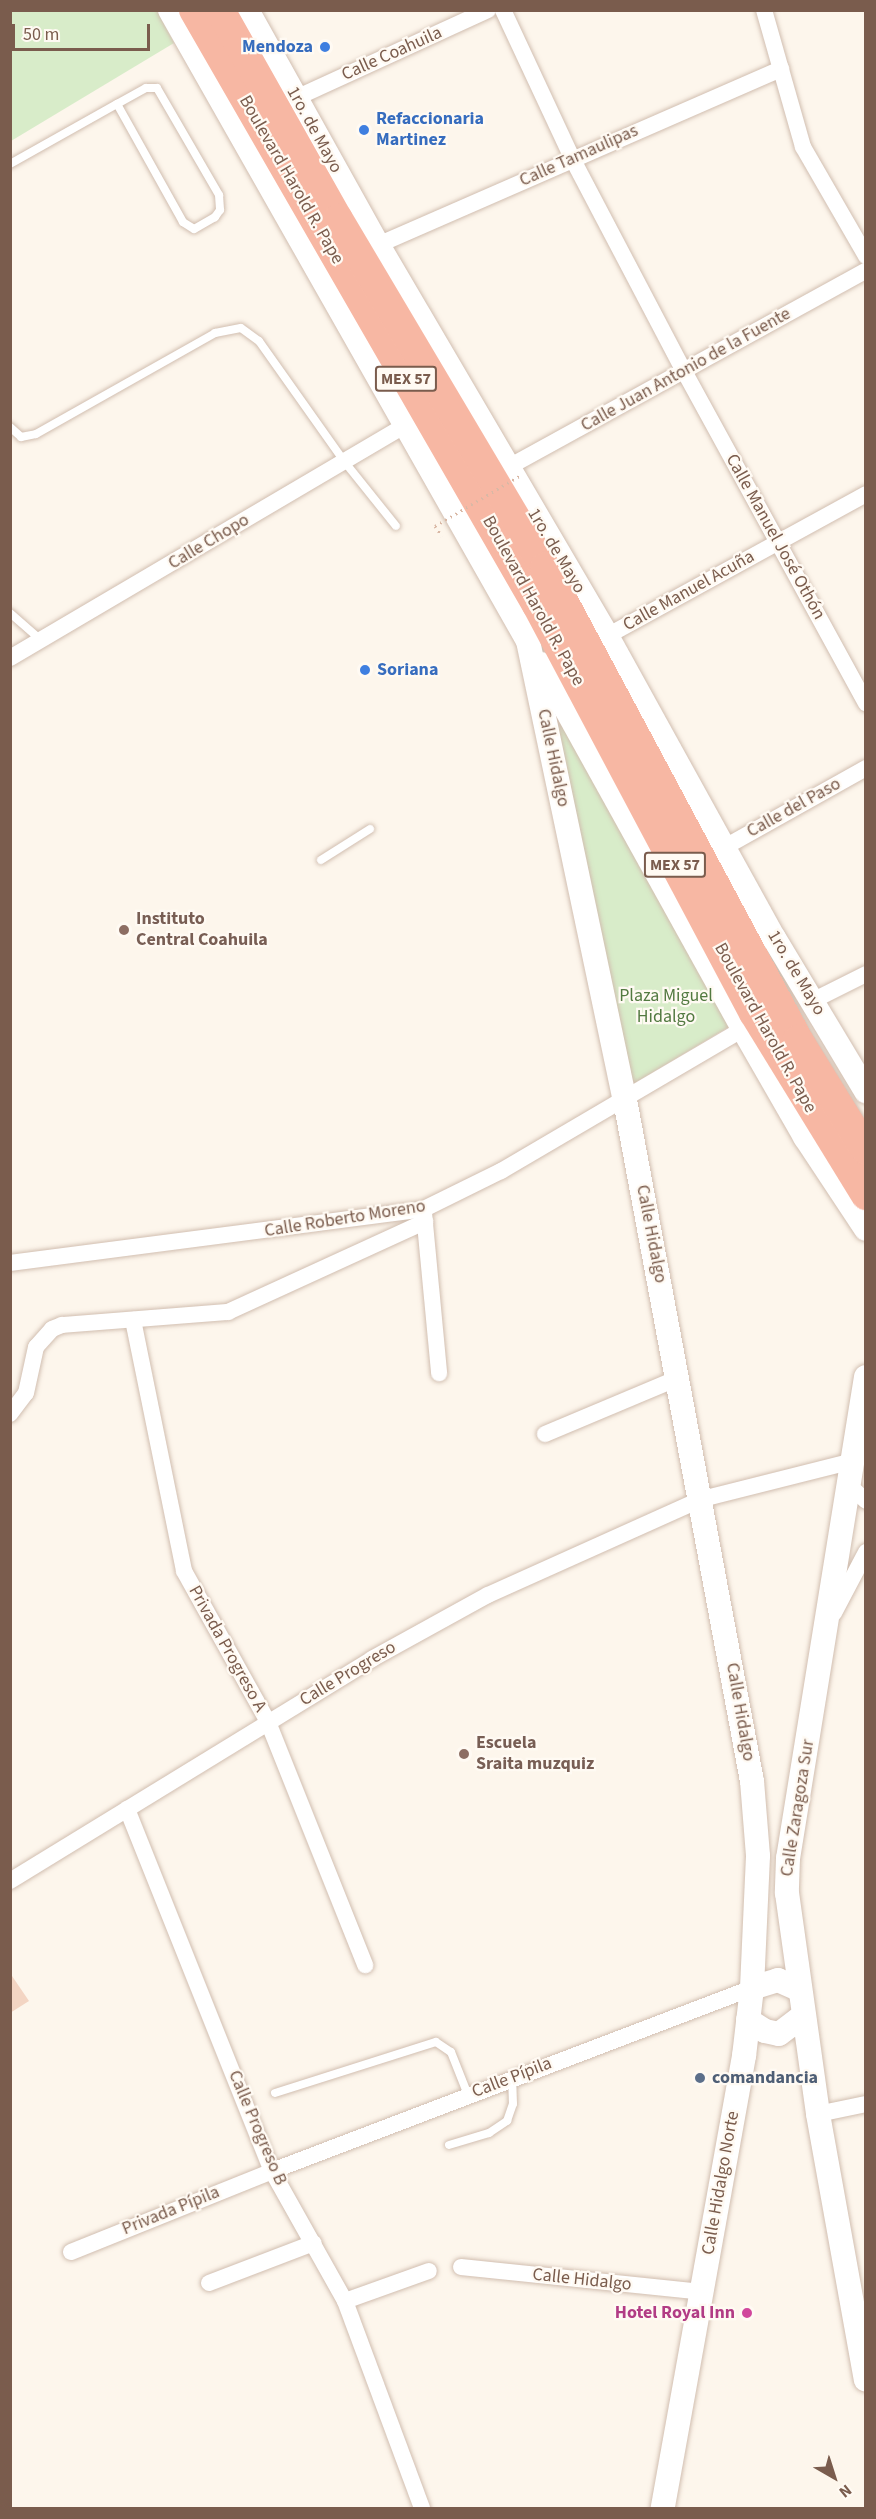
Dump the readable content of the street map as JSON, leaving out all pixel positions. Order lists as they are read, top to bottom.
{
  "streets": {
    "highway": ["Boulevard Harold R. Pape", "MEX 57"],
    "street": [
      "Calle Coahuila",
      "1ro. de Mayo",
      "Calle Tamaulipas",
      "Calle Juan Antonio de la Fuente",
      "Calle Manuel José Othón",
      "Calle Chopo",
      "Calle Manuel Acuña",
      "Calle Hidalgo",
      "Calle del Paso",
      "Calle Roberto Moreno",
      "Privada Progreso A",
      "Calle Progreso",
      "Calle Zaragoza Sur",
      "Calle Pípila",
      "Calle Progreso B",
      "Calle Hidalgo Norte",
      "Privada Pípila"
    ]
  },
  "crossings": [
    ["Calle Coahuila", "1ro. de Mayo"],
    ["1ro. de Mayo", "Calle Tamaulipas"],
    ["1ro. de Mayo", "Calle Juan Antonio de la Fuente"],
    ["1ro. de Mayo", "Calle Manuel Acuña"],
    ["1ro. de Mayo", "Calle del Paso"],
    ["Calle Tamaulipas", "Calle Manuel José Othón"],
    ["Calle Juan Antonio de la Fuente", "Calle Manuel José Othón"],
    ["Calle Manuel José Othón", "Calle Manuel Acuña"],
    ["Calle Chopo", "Calle Hidalgo"],
    ["Calle Hidalgo", "Calle Roberto Moreno"],
    ["Calle Hidalgo", "Calle Progreso"],
    ["Calle Hidalgo", "Calle Hidalgo Norte"],
    ["Privada Progreso A", "Calle Progreso"],
    ["Calle Progreso", "Calle Zaragoza Sur"],
    ["Calle Progreso", "Calle Progreso B"],
    ["Calle Zaragoza Sur", "Calle Pípila"],
    ["Calle Zaragoza Sur", "Calle Hidalgo Norte"],
    ["Calle Pípila", "Calle Progreso B"],
    ["Calle Pípila", "Calle Hidalgo Norte"],
    ["Calle Pípila", "Privada Pípila"],
    ["Calle Progreso B", "Privada Pípila"]
  ],
  "parks": ["Plaza Miguel Hidalgo"],
  "places": [
    "Mendoza",
    "Refaccionaria Martinez",
    "Soriana",
    "Instituto Central Coahuila",
    "Escuela Sraita muzquiz",
    "comandancia",
    "Hotel Royal Inn"
  ],
  "scale_bar": "50 m",
  "north": "bottom right"
}
